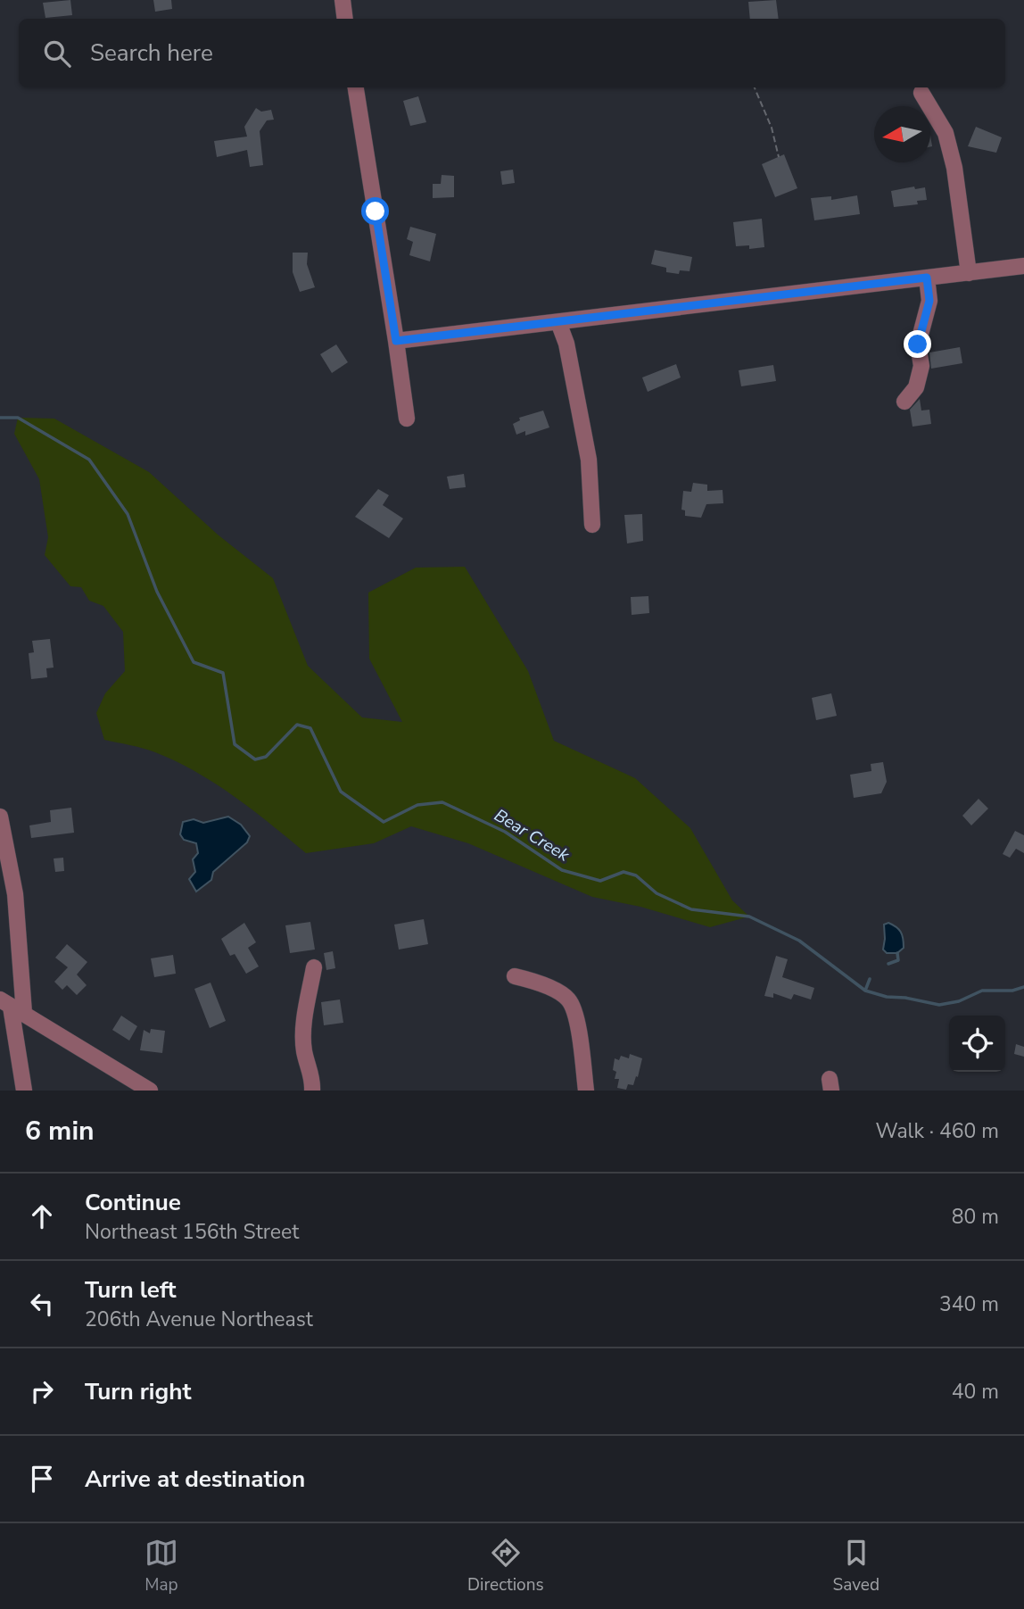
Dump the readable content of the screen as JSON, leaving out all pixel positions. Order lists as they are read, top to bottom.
{
  "water": ["Bear Creek"],
  "north": "left",
  "page": {
    "search": "Search here",
    "heading": ["6 min", "Walk · 460 m"],
    "list": [
      ["Continue", "Northeast 156th Street", "80 m"],
      ["Turn left", "206th Avenue Northeast", "340 m"],
      ["Turn right", "40 m"],
      "Arrive at destination"
    ],
    "nav": ["Map", "Directions", "Saved"]
  }
}
